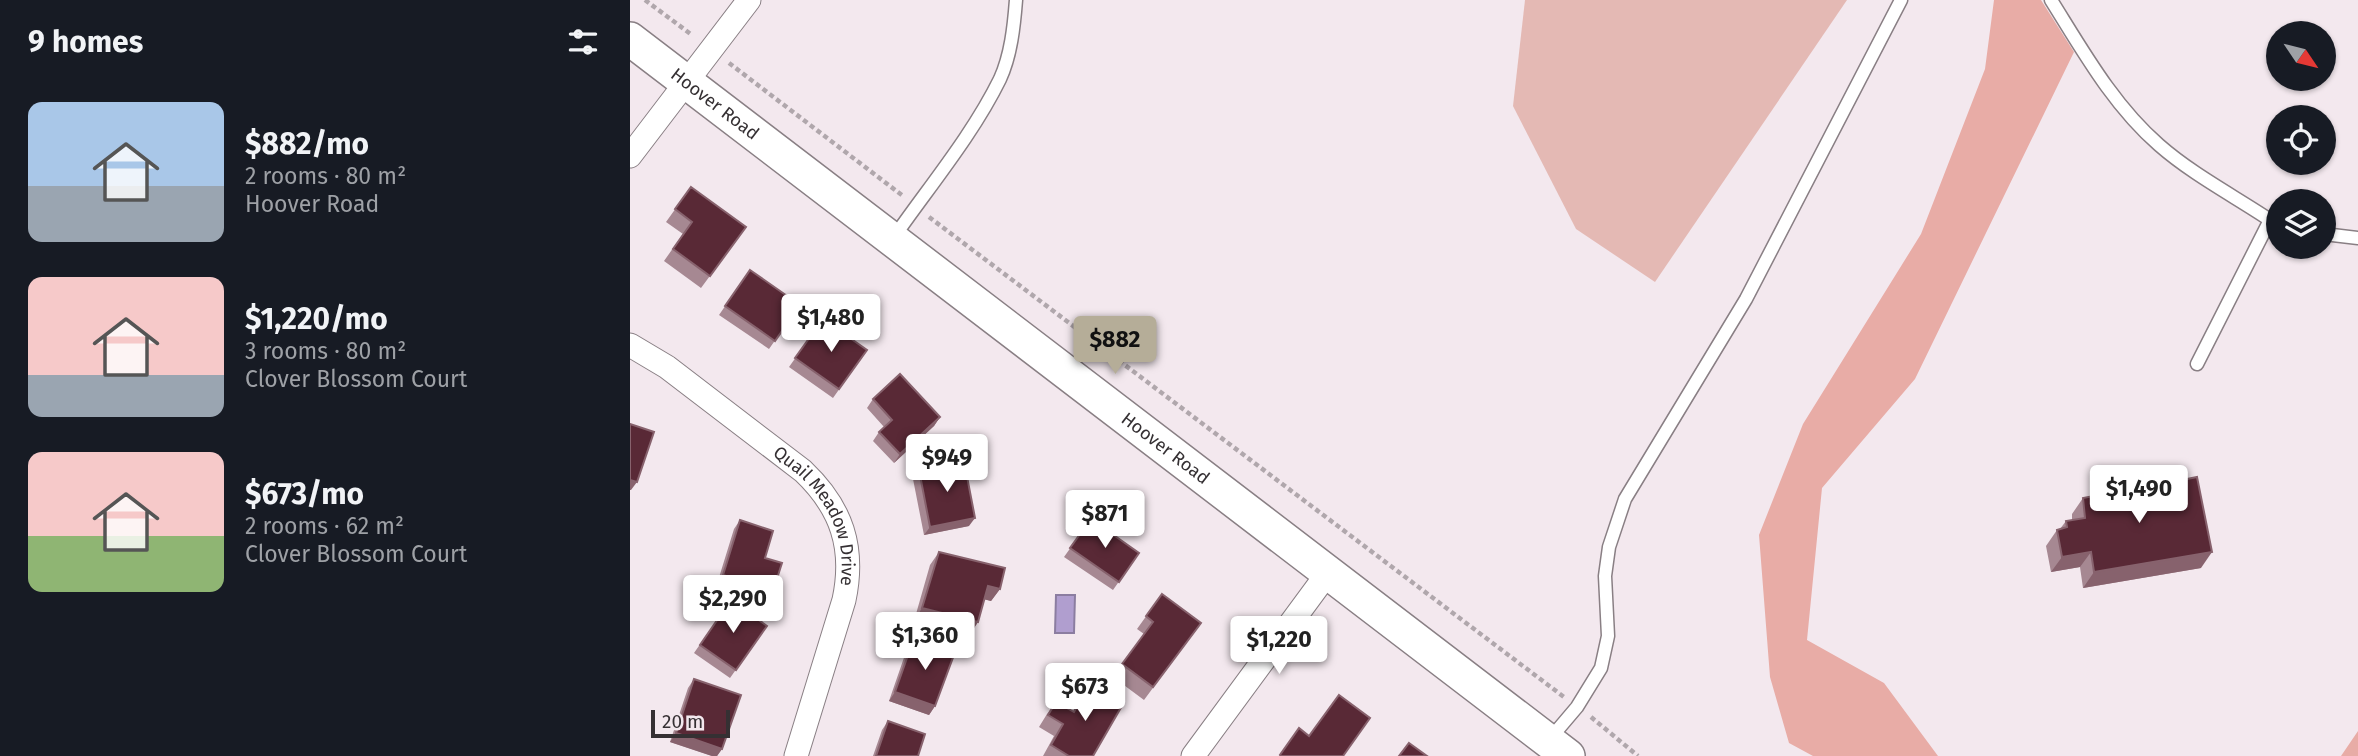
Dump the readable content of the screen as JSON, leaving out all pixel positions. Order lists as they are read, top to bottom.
{
  "streets": {
    "main road": ["Hoover Road"],
    "street": ["Quail Meadow Drive"]
  },
  "scale_bar": "20 m",
  "north": "bottom right",
  "page": {
    "heading": "9 homes",
    "list": [
      {
        "name": "$882/mo",
        "note": "2 rooms · 80 m² · Hoover Road"
      },
      {
        "name": "$1,220/mo",
        "note": "3 rooms · 80 m² · Clover Blossom Court"
      },
      {
        "name": "$673/mo",
        "note": "2 rooms · 62 m² · Clover Blossom Court"
      }
    ],
    "price": [
      "$1,480",
      "$882",
      "$949",
      "$1,490",
      "$871",
      "$2,290",
      "$1,360",
      "$1,220",
      "$673"
    ],
    "scale": "20 m"
  }
}
